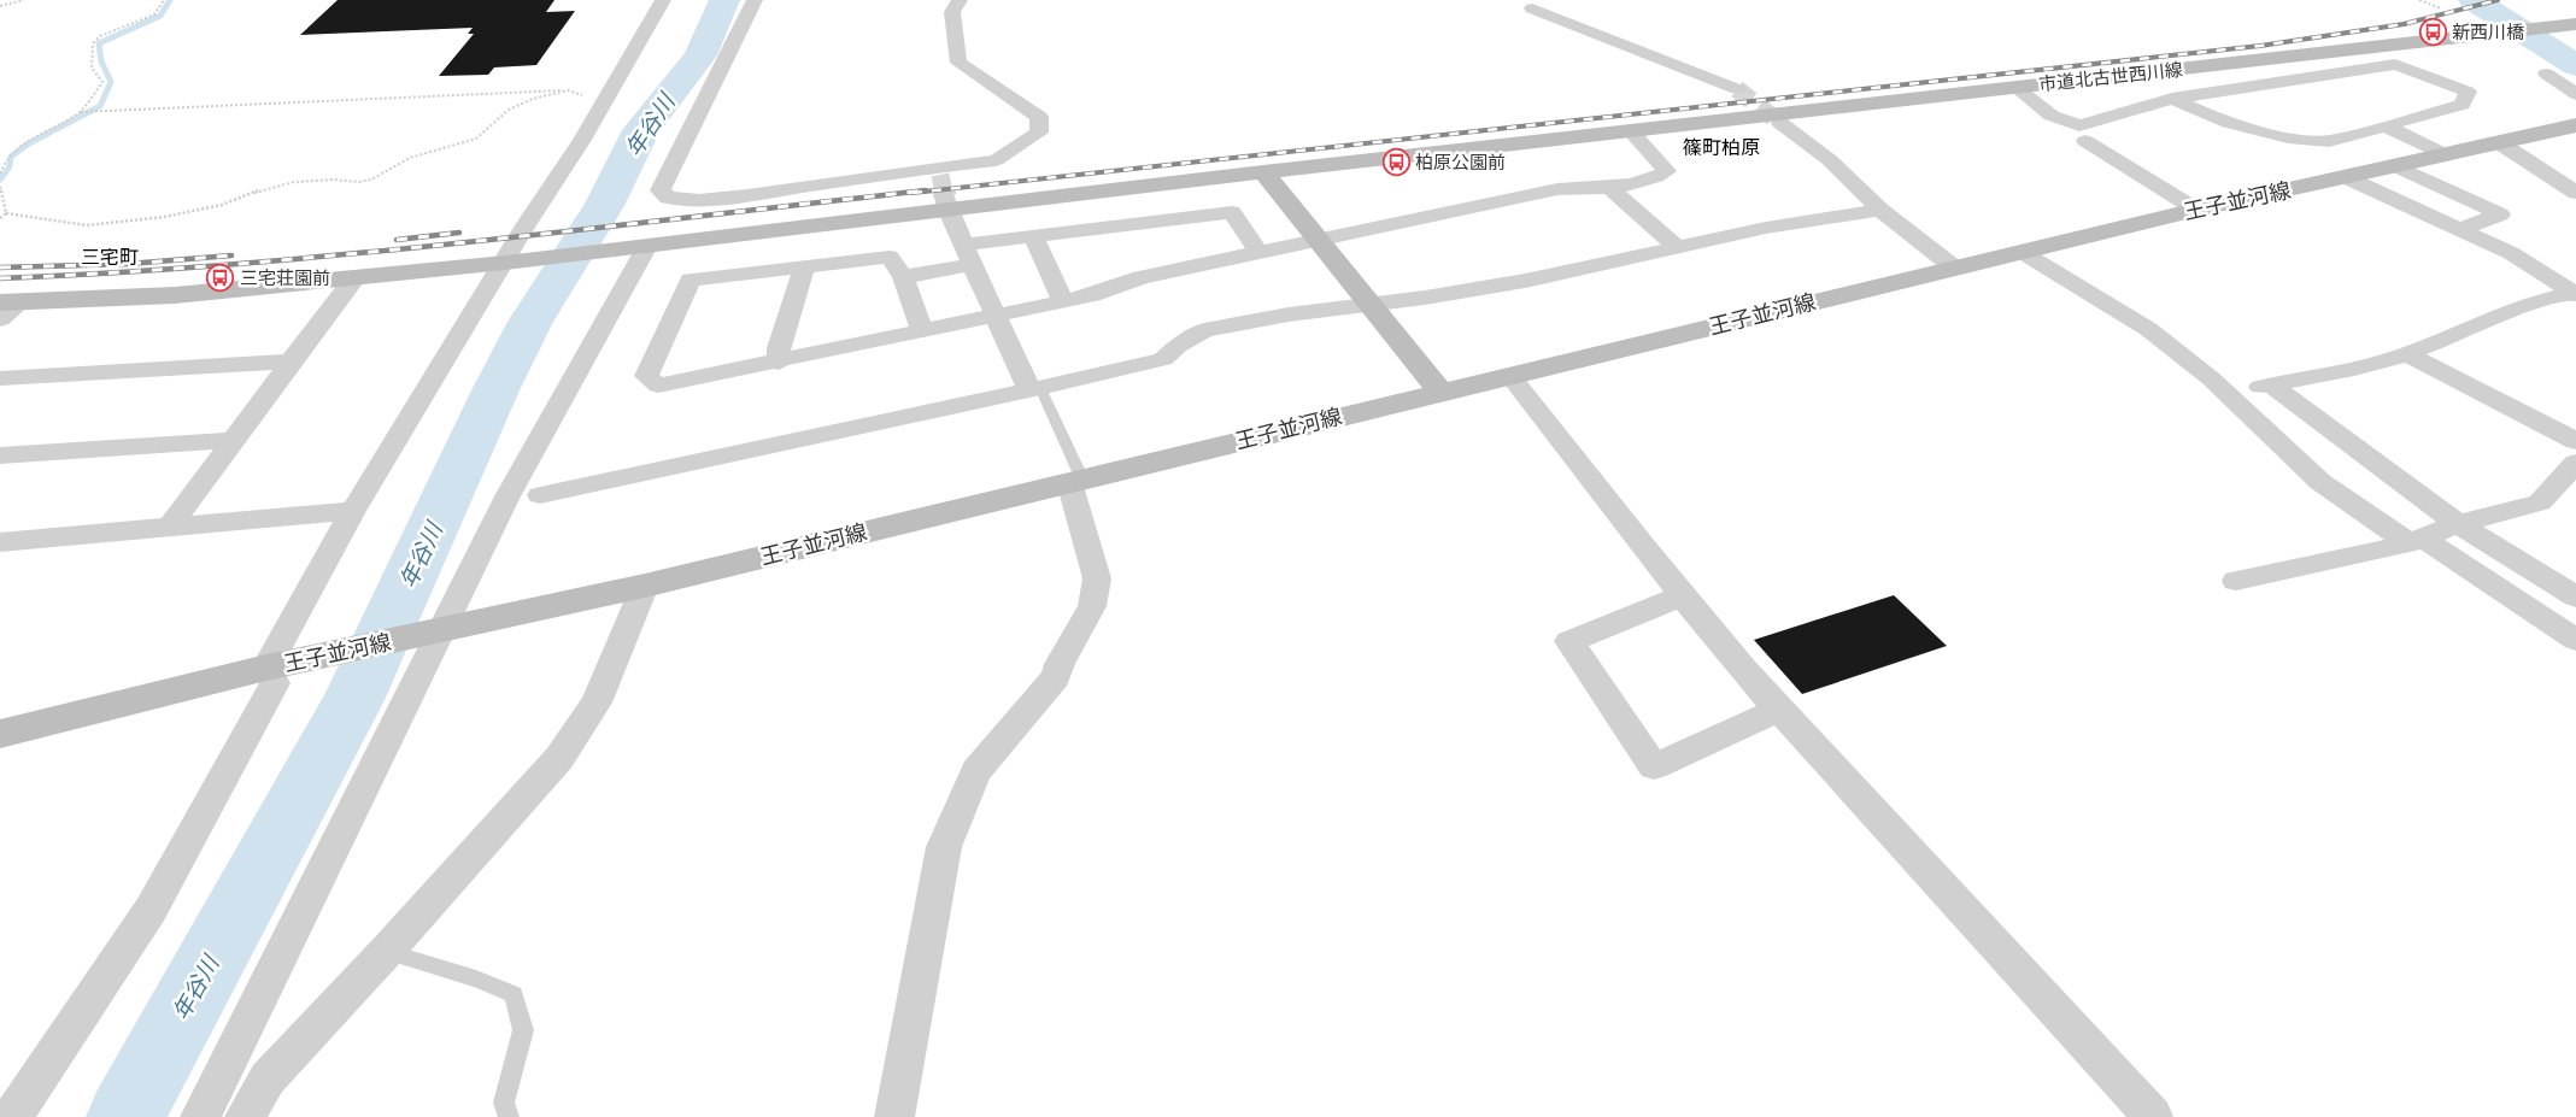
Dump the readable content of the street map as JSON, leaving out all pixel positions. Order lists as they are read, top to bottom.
{
  "streets": {
    "street": ["市道北古世西川線", "王子並河線"]
  },
  "districts": ["篠町柏原", "三宅町"],
  "water": ["年谷川"],
  "places": {
    "bus stop": ["新西川橋", "柏原公園前", "三宅荘園前"]
  }
}
